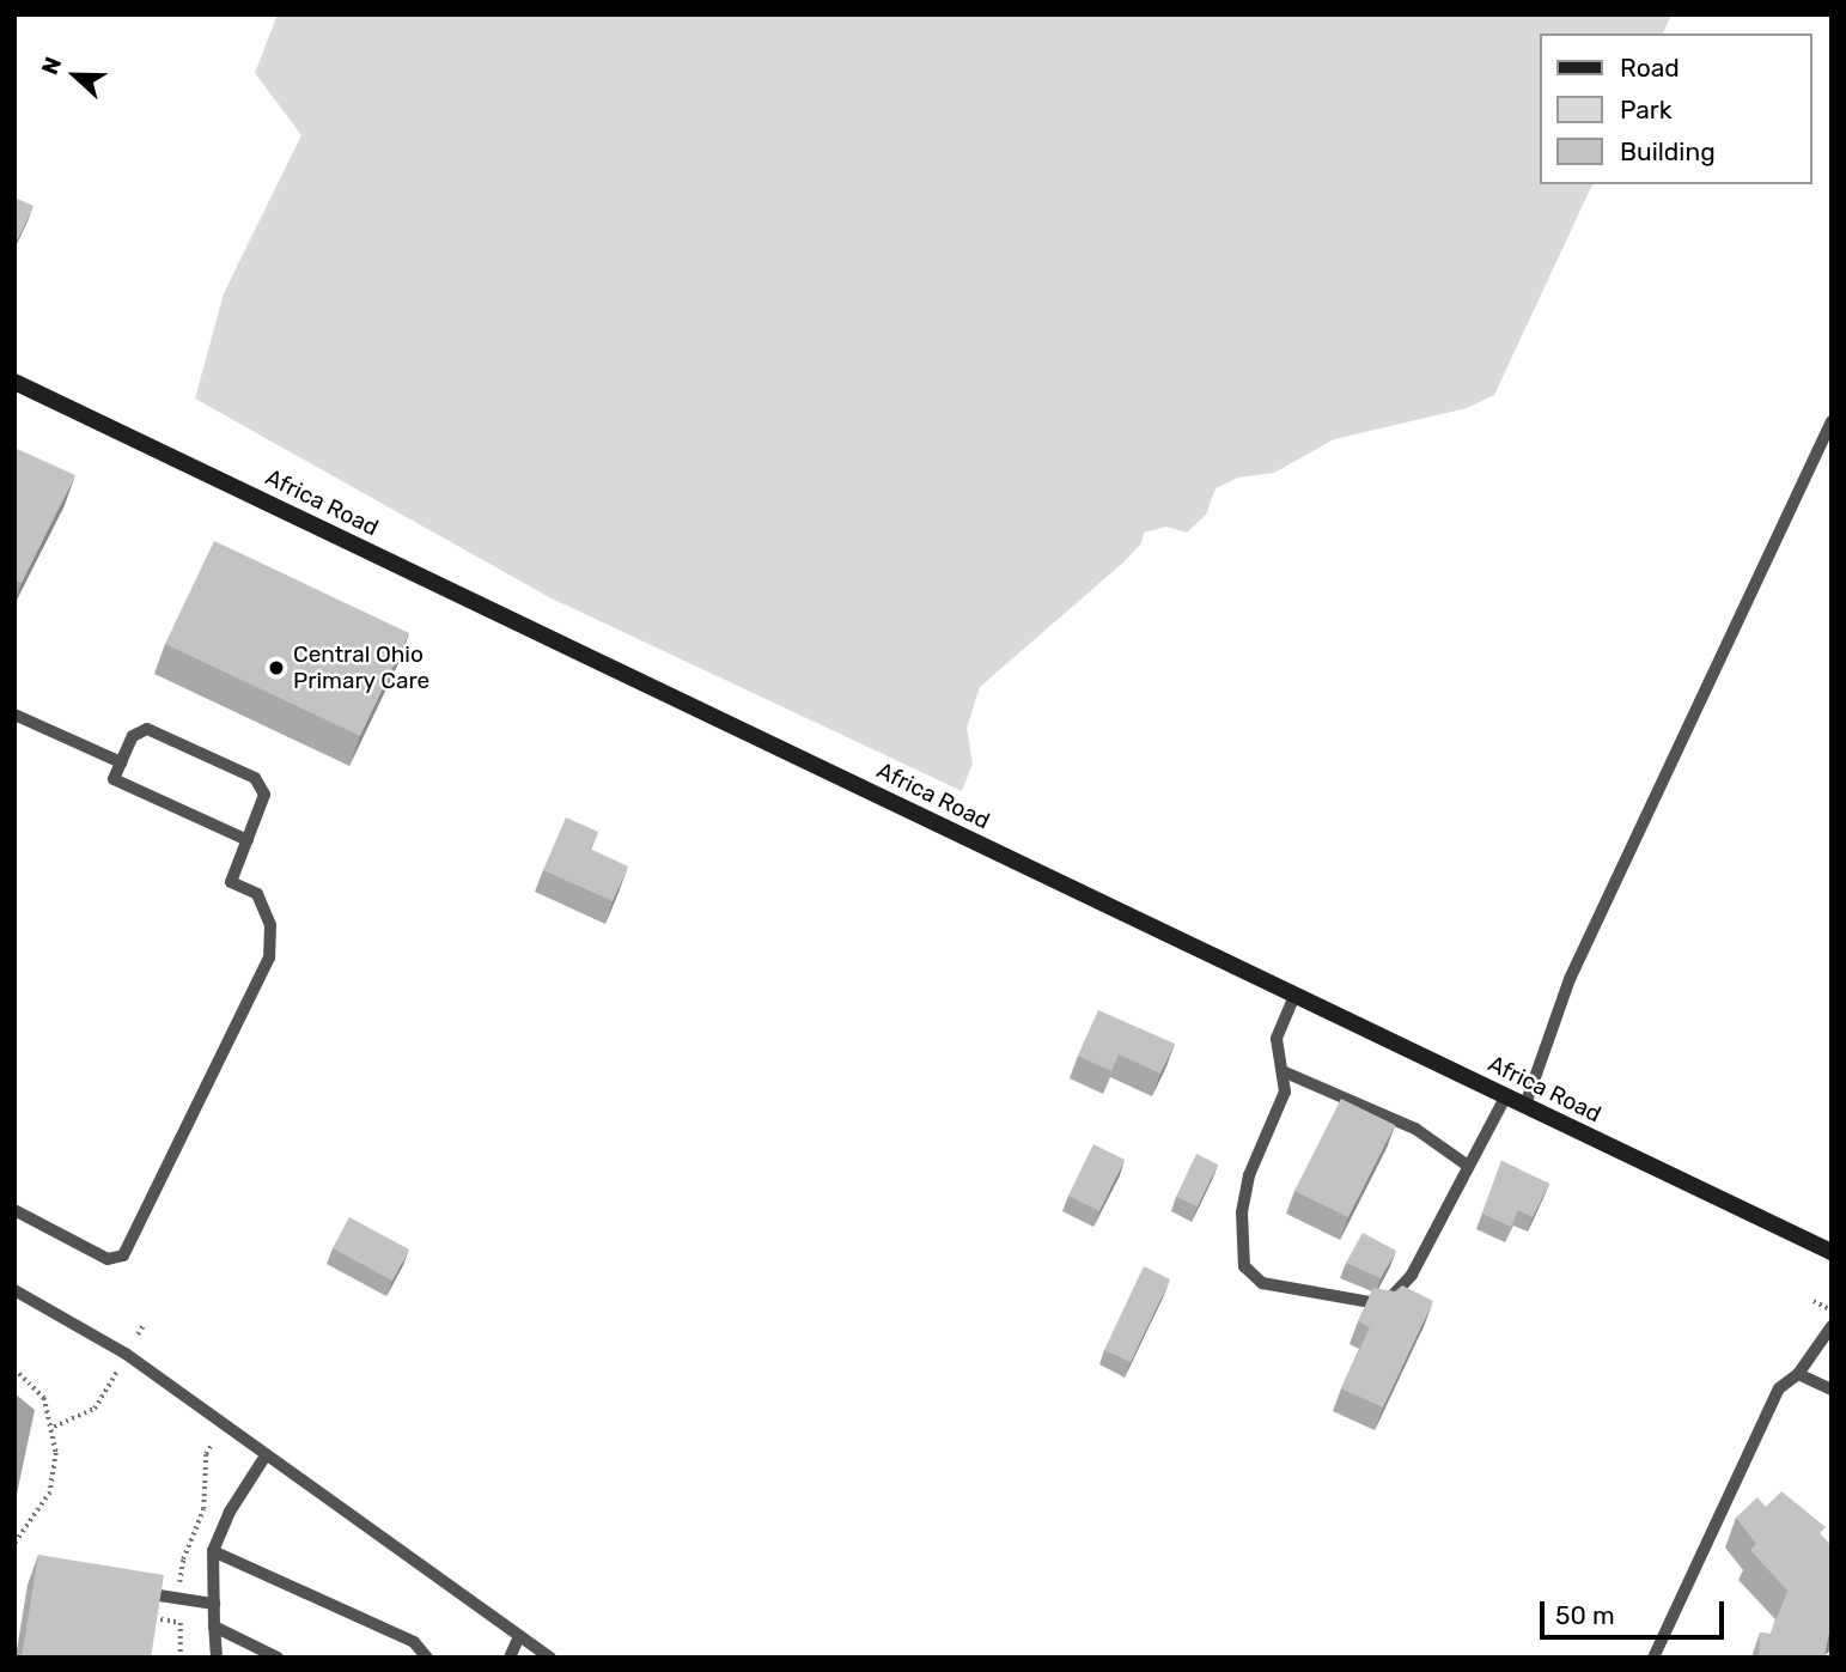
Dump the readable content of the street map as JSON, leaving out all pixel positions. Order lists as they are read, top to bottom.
{
  "streets": {
    "street": ["Africa Road"]
  },
  "places": ["Central Ohio Primary Care"],
  "legend": ["Road", "Park", "Building"],
  "scale_bar": "50 m",
  "north": "left"
}
